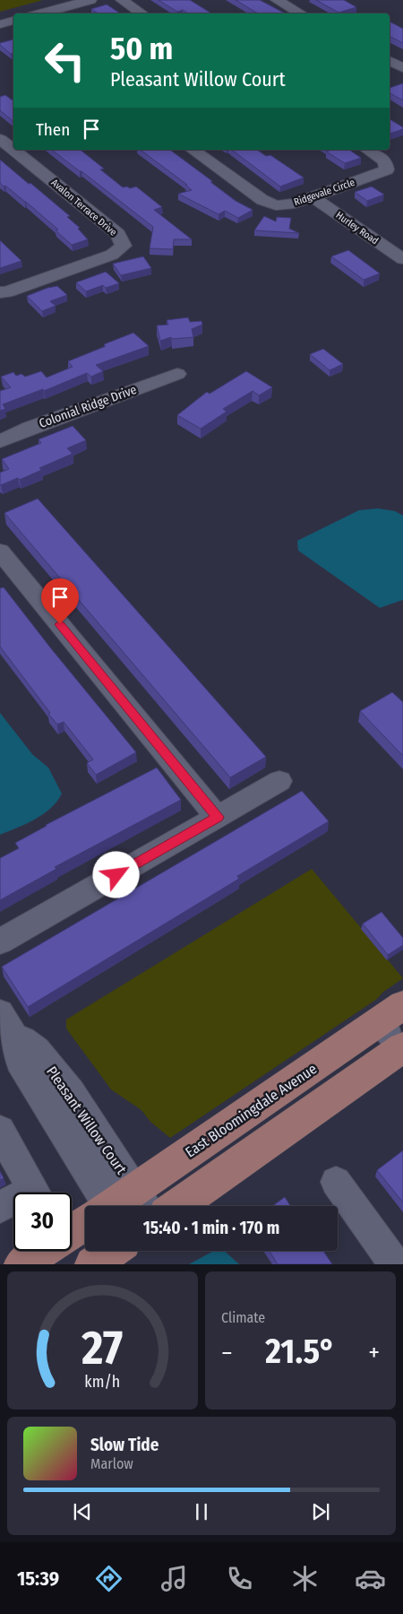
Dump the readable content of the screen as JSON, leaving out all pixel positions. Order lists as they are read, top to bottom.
{
  "streets": {
    "main road": ["East Bloomingdale Avenue"],
    "street": [
      "Ridgevale Circle",
      "Avalon Terrace Drive",
      "Hurley Road",
      "Colonial Ridge Drive",
      "Pleasant Willow Court"
    ]
  },
  "crossings": [
    ["Ridgevale Circle", "Hurley Road"]
  ],
  "page": {
    "turn": ["50 m", "Pleasant Willow Court"],
    "then": "Then",
    "limit": "30",
    "trip": "15:40 · 1 min · 170 m",
    "tile": "Climate",
    "heat": ["−", "21.5°", "+"],
    "song": ["Slow Tide", "Marlow"],
    "tabs": "15:39",
    "gauge": ["27", "km/h"]
  }
}
